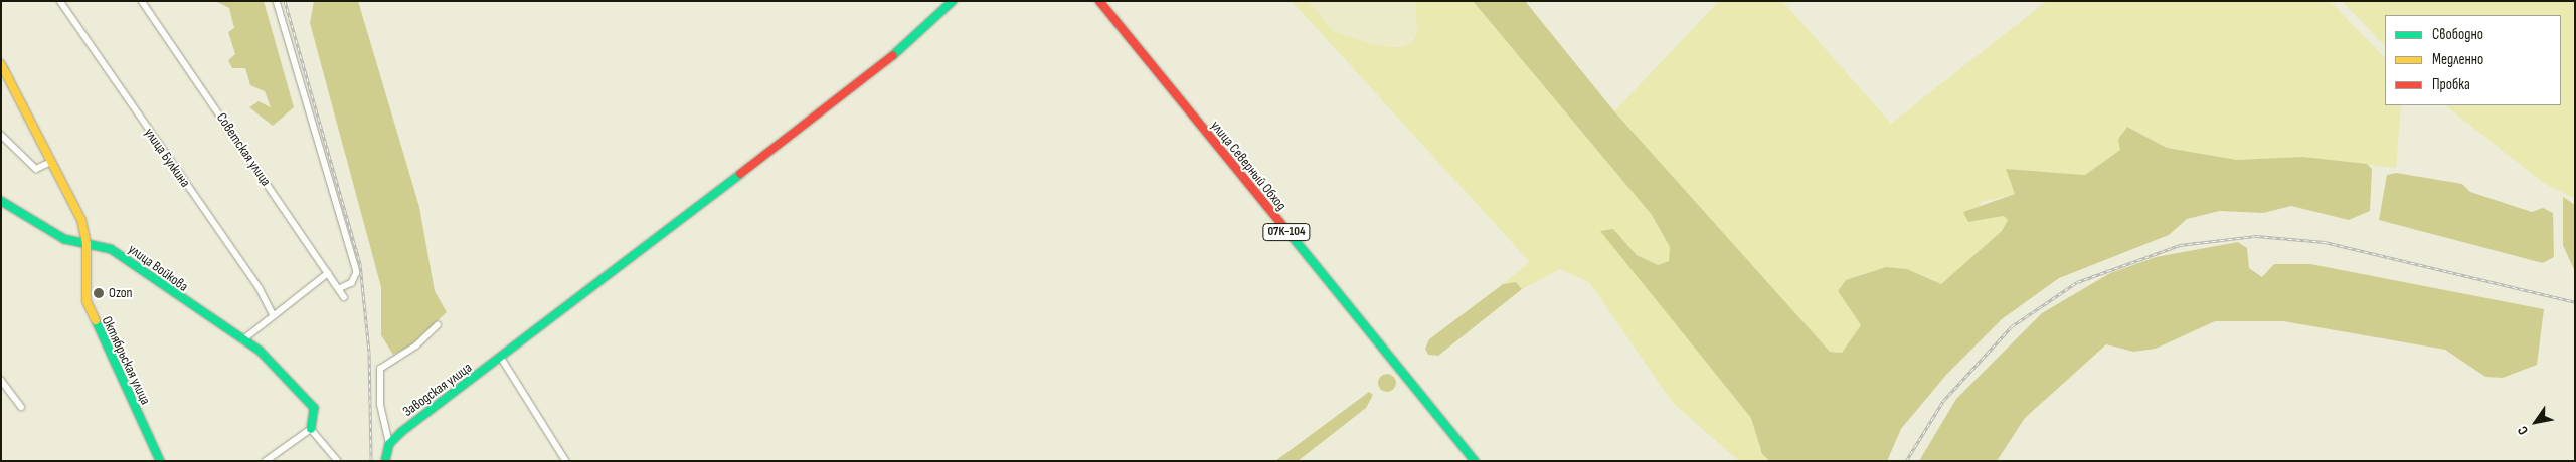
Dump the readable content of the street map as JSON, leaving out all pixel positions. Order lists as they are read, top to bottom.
{
  "streets": {
    "main road": [
      "улица Северный Обход",
      "07К-104",
      "улица Войкова",
      "Октябрьская улица",
      "Заводская улица"
    ],
    "street": ["Советская улица", "улица Булкина"]
  },
  "crossings": [
    ["улица Войкова", "Октябрьская улица"]
  ],
  "places": ["Ozon"],
  "legend": ["Свободно", "Медленно", "Пробка"],
  "north": "bottom left"
}
